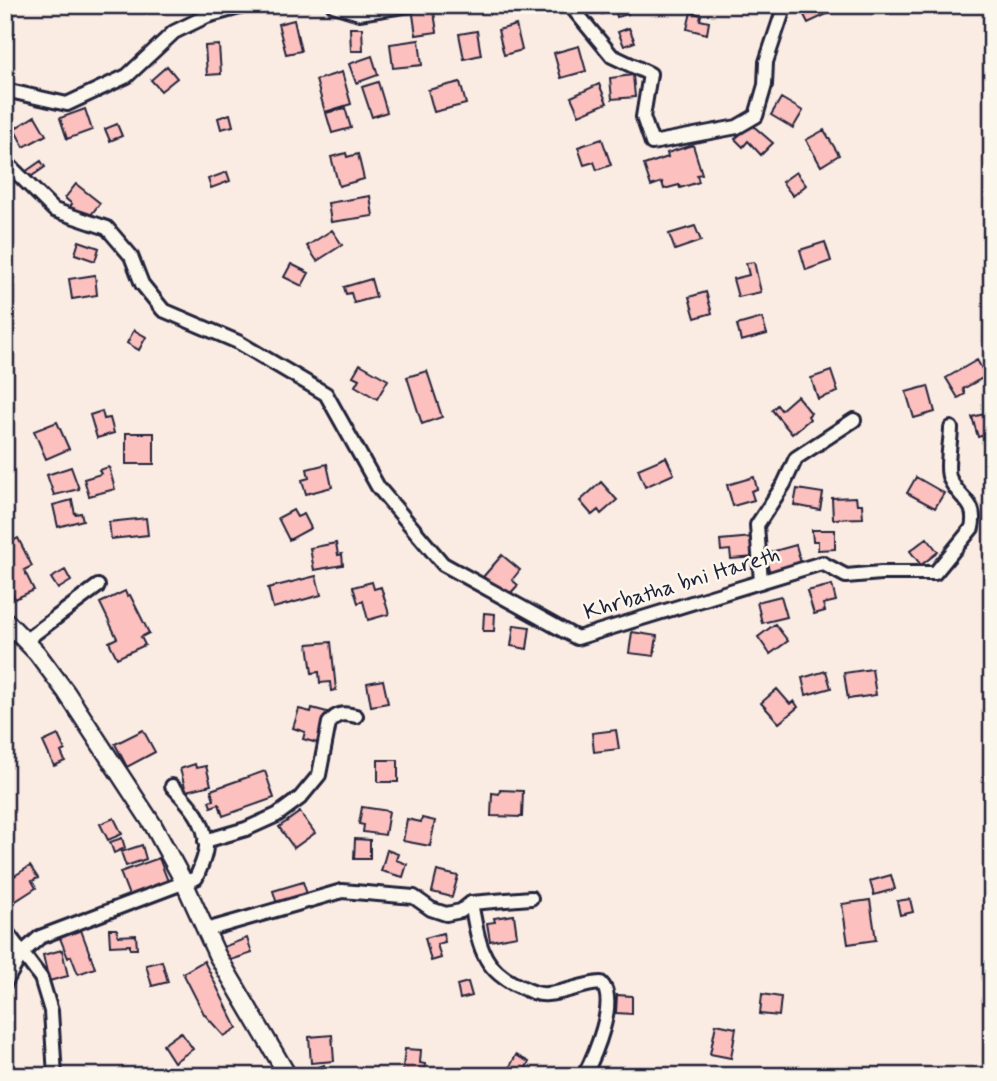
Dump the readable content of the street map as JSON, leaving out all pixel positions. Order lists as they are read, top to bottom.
{
  "streets": {
    "street": ["Khrbatha bni Hareth"]
  }
}
